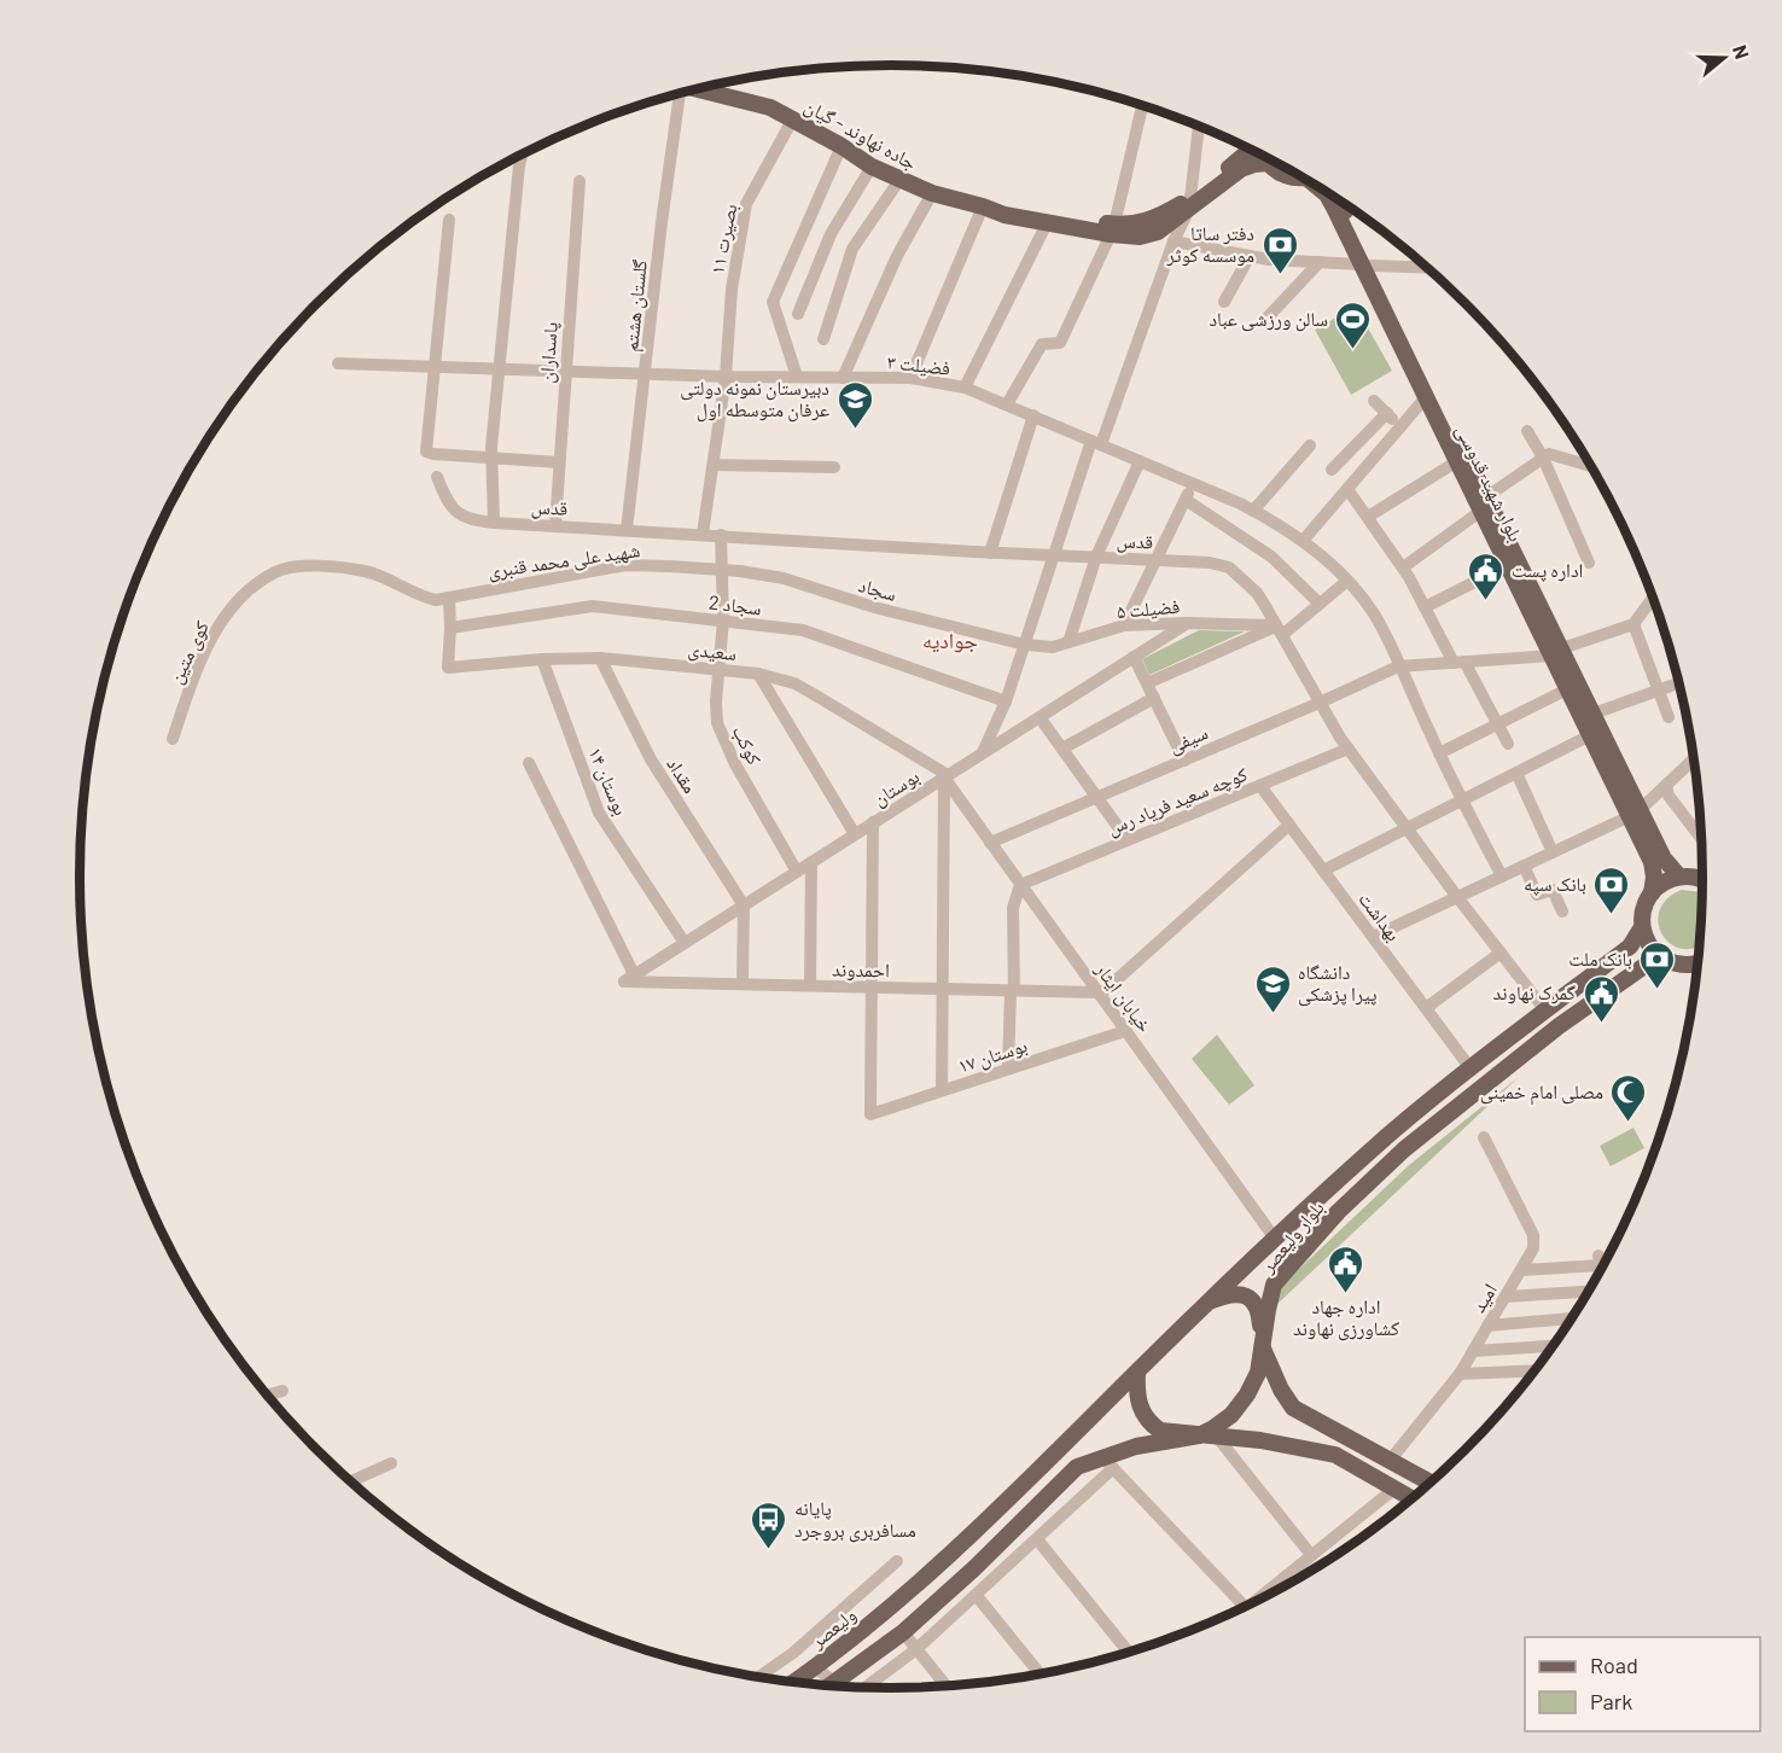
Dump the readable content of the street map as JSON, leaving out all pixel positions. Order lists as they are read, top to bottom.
{
  "streets": {
    "main road": [
      "جاده نهاوند - گیان",
      "بلوار شهید قدوسی",
      "بلوار ولیعصر",
      "ولیعصر"
    ],
    "street": [
      "بصیرت ۱۱",
      "گلستان هشتم",
      "پاسداران",
      "فضیلت ۳",
      "قدس",
      "شهید علی محمد قنبری",
      "سجاد",
      "سجاد 2",
      "فضیلت ۵",
      "سعیدی",
      "کوی متین",
      "سیفی",
      "کوکب",
      "مقداد",
      "بوستان ۱۴",
      "بوستان",
      "کوچه سعید فریاد رس",
      "بهداشت",
      "احمدوند",
      "خیابان ایثار",
      "بوستان ۱۷",
      "امید"
    ]
  },
  "crossings": [
    ["جاده نهاوند - گیان", "بصیرت ۱۱"],
    ["بصیرت ۱۱", "فضیلت ۳"],
    ["بصیرت ۱۱", "قدس"],
    ["گلستان هشتم", "فضیلت ۳"],
    ["گلستان هشتم", "قدس"],
    ["پاسداران", "فضیلت ۳"],
    ["پاسداران", "قدس"],
    ["فضیلت ۳", "سیفی"],
    ["بلوار شهید قدوسی", "بلوار ولیعصر"],
    ["قدس", "فضیلت ۵"],
    ["قدس", "سیفی"],
    ["قدس", "کوکب"],
    ["قدس", "کوچه سعید فریاد رس"],
    ["قدس", "بلوار ولیعصر"],
    ["شهید علی محمد قنبری", "سجاد"],
    ["شهید علی محمد قنبری", "کوی متین"],
    ["شهید علی محمد قنبری", "کوکب"],
    ["سجاد", "فضیلت ۵"],
    ["سجاد", "کوکب"],
    ["سجاد 2", "سعیدی"],
    ["سجاد 2", "کوکب"],
    ["فضیلت ۵", "بوستان"],
    ["سعیدی", "کوکب"],
    ["سعیدی", "مقداد"],
    ["سعیدی", "بوستان ۱۴"],
    ["سعیدی", "بوستان"],
    ["سعیدی", "خیابان ایثار"],
    ["سیفی", "خیابان ایثار"],
    ["کوکب", "بوستان"],
    ["مقداد", "بوستان"],
    ["بوستان ۱۴", "بوستان"],
    ["بوستان", "احمدوند"],
    ["بوستان", "خیابان ایثار"],
    ["کوچه سعید فریاد رس", "بهداشت"],
    ["کوچه سعید فریاد رس", "خیابان ایثار"],
    ["بهداشت", "بلوار ولیعصر"],
    ["احمدوند", "خیابان ایثار"],
    ["احمدوند", "بوستان ۱۷"],
    ["خیابان ایثار", "بوستان ۱۷"],
    ["خیابان ایثار", "بلوار ولیعصر"],
    ["بلوار ولیعصر", "ولیعصر"]
  ],
  "districts": ["جوادیه"],
  "places": {
    "bank": ["دفتر ساتا موسسه کوثر", "بانک سپه", "بانک ملت"],
    "sports": ["سالن ورزشی عباد"],
    "school or university": ["دبیرستان نمونه دولتی عرفان متوسطه اول", "دانشگاه پیرا پزشکی"],
    "public building": ["اداره پست", "گمرک نهاوند", "اداره جهاد کشاورزی نهاوند"],
    "mosque": ["مصلی امام خمینی"],
    "bus stop": ["پایانه مسافربری بروجرد"]
  },
  "legend": ["Road", "Park"],
  "north": "right"
}
